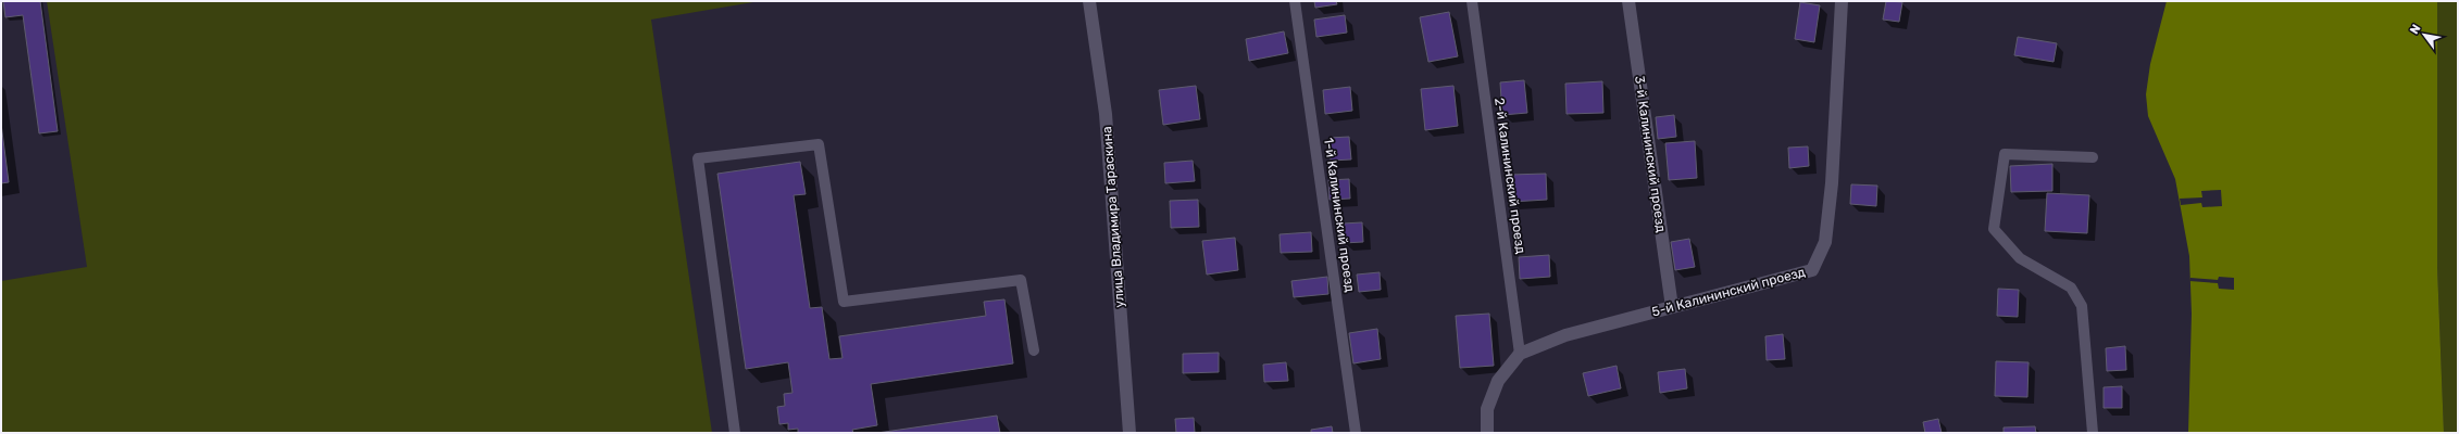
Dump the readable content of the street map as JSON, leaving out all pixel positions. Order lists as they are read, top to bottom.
{
  "streets": {
    "street": ["3-й Калининский проезд", "улица Владимира Тараскина", "5-й Калининский проезд"],
    "lane": ["2-й Калининский проезд", "1-й Калининский проезд"]
  },
  "crossings": [
    ["3-й Калининский проезд", "5-й Калининский проезд"],
    ["2-й Калининский проезд", "5-й Калининский проезд"]
  ],
  "north": "top left"
}
